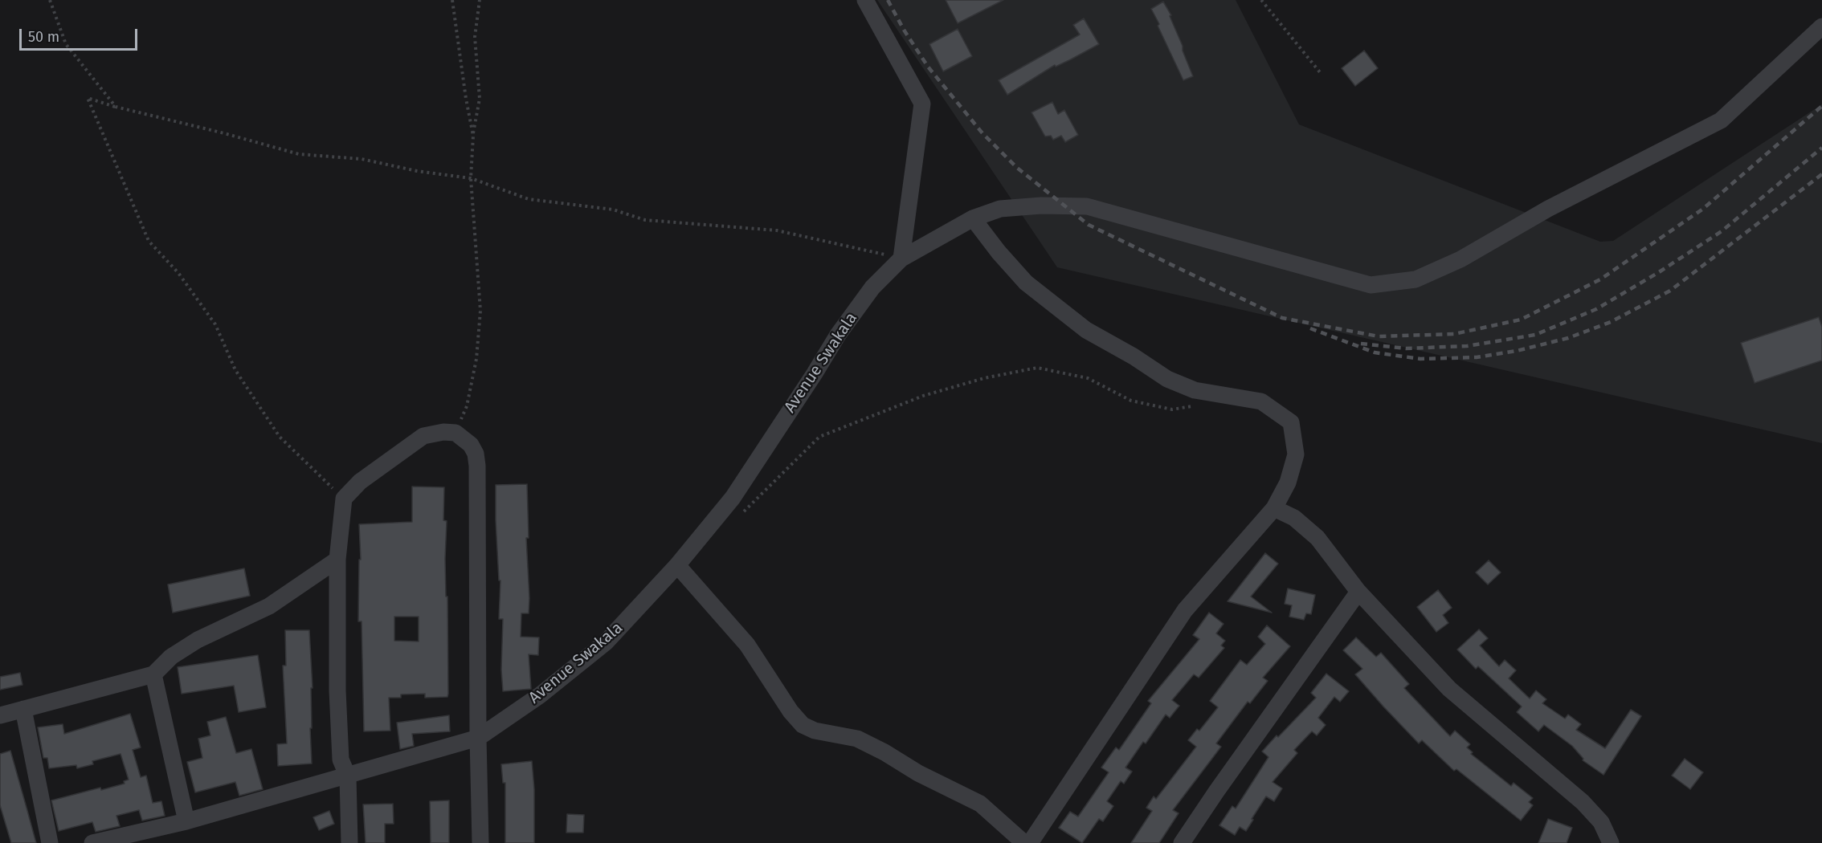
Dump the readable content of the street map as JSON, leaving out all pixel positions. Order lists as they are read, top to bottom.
{
  "streets": {
    "street": ["Avenue Swakala"]
  },
  "scale_bar": "50 m"
}
